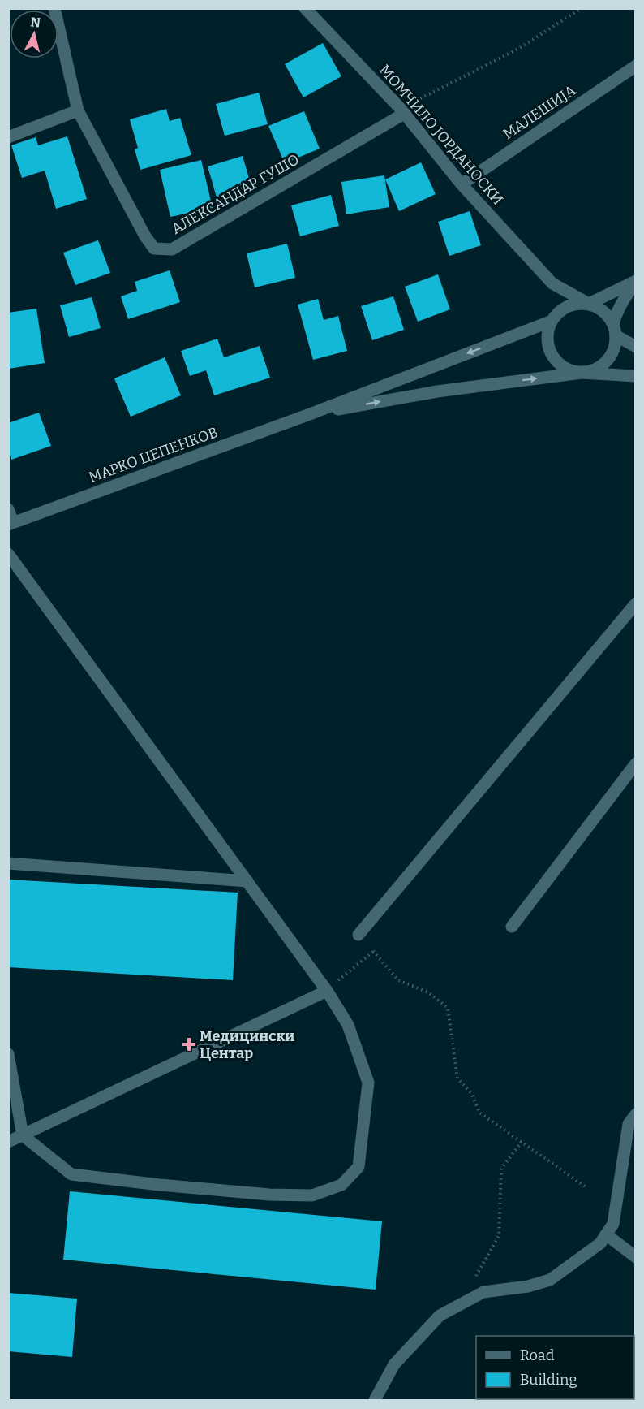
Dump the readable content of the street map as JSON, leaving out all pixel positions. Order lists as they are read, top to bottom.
{
  "streets": {
    "street": [
      "МАЛЕШИЈА",
      "МОМЧИЛО ЈОРДАНОСКИ",
      "АЛЕКСАНДАР ГУШО",
      "МАРКО ЦЕПЕНКОВ"
    ]
  },
  "crossings": [
    ["МАЛЕШИЈА", "МОМЧИЛО ЈОРДАНОСКИ"],
    ["МОМЧИЛО ЈОРДАНОСКИ", "АЛЕКСАНДАР ГУШО"]
  ],
  "places": {
    "health": ["Медицински Центар"]
  },
  "legend": ["Road", "Building"],
  "north": "top"
}
